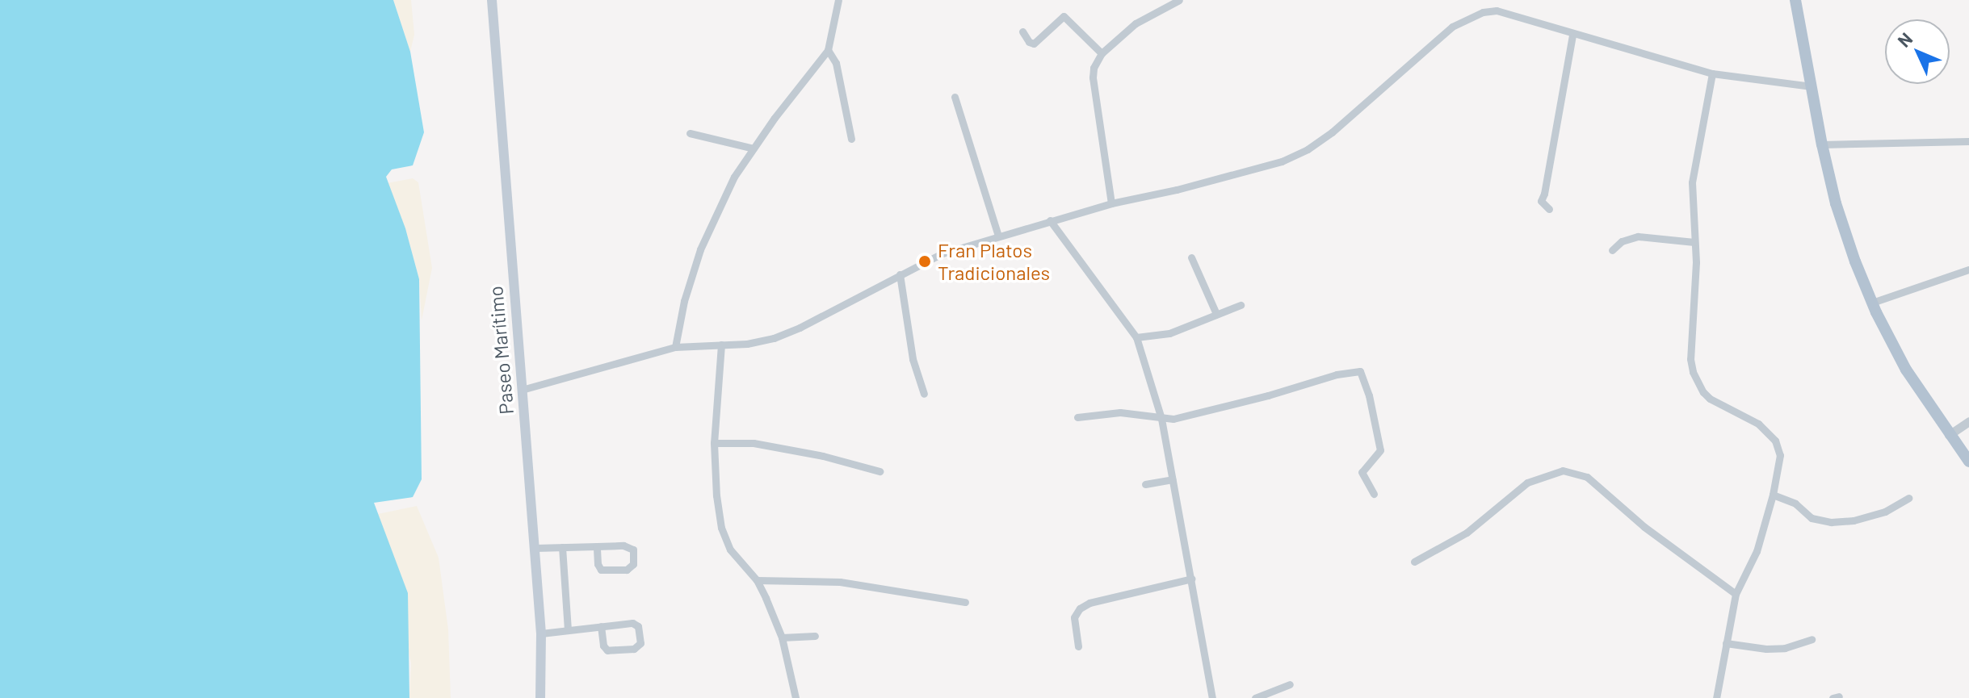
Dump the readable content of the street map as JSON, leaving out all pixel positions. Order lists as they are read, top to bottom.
{
  "streets": {
    "main road": ["Paseo Marítimo"]
  },
  "places": ["Fran Platos Tradicionales"],
  "north": "top left"
}
